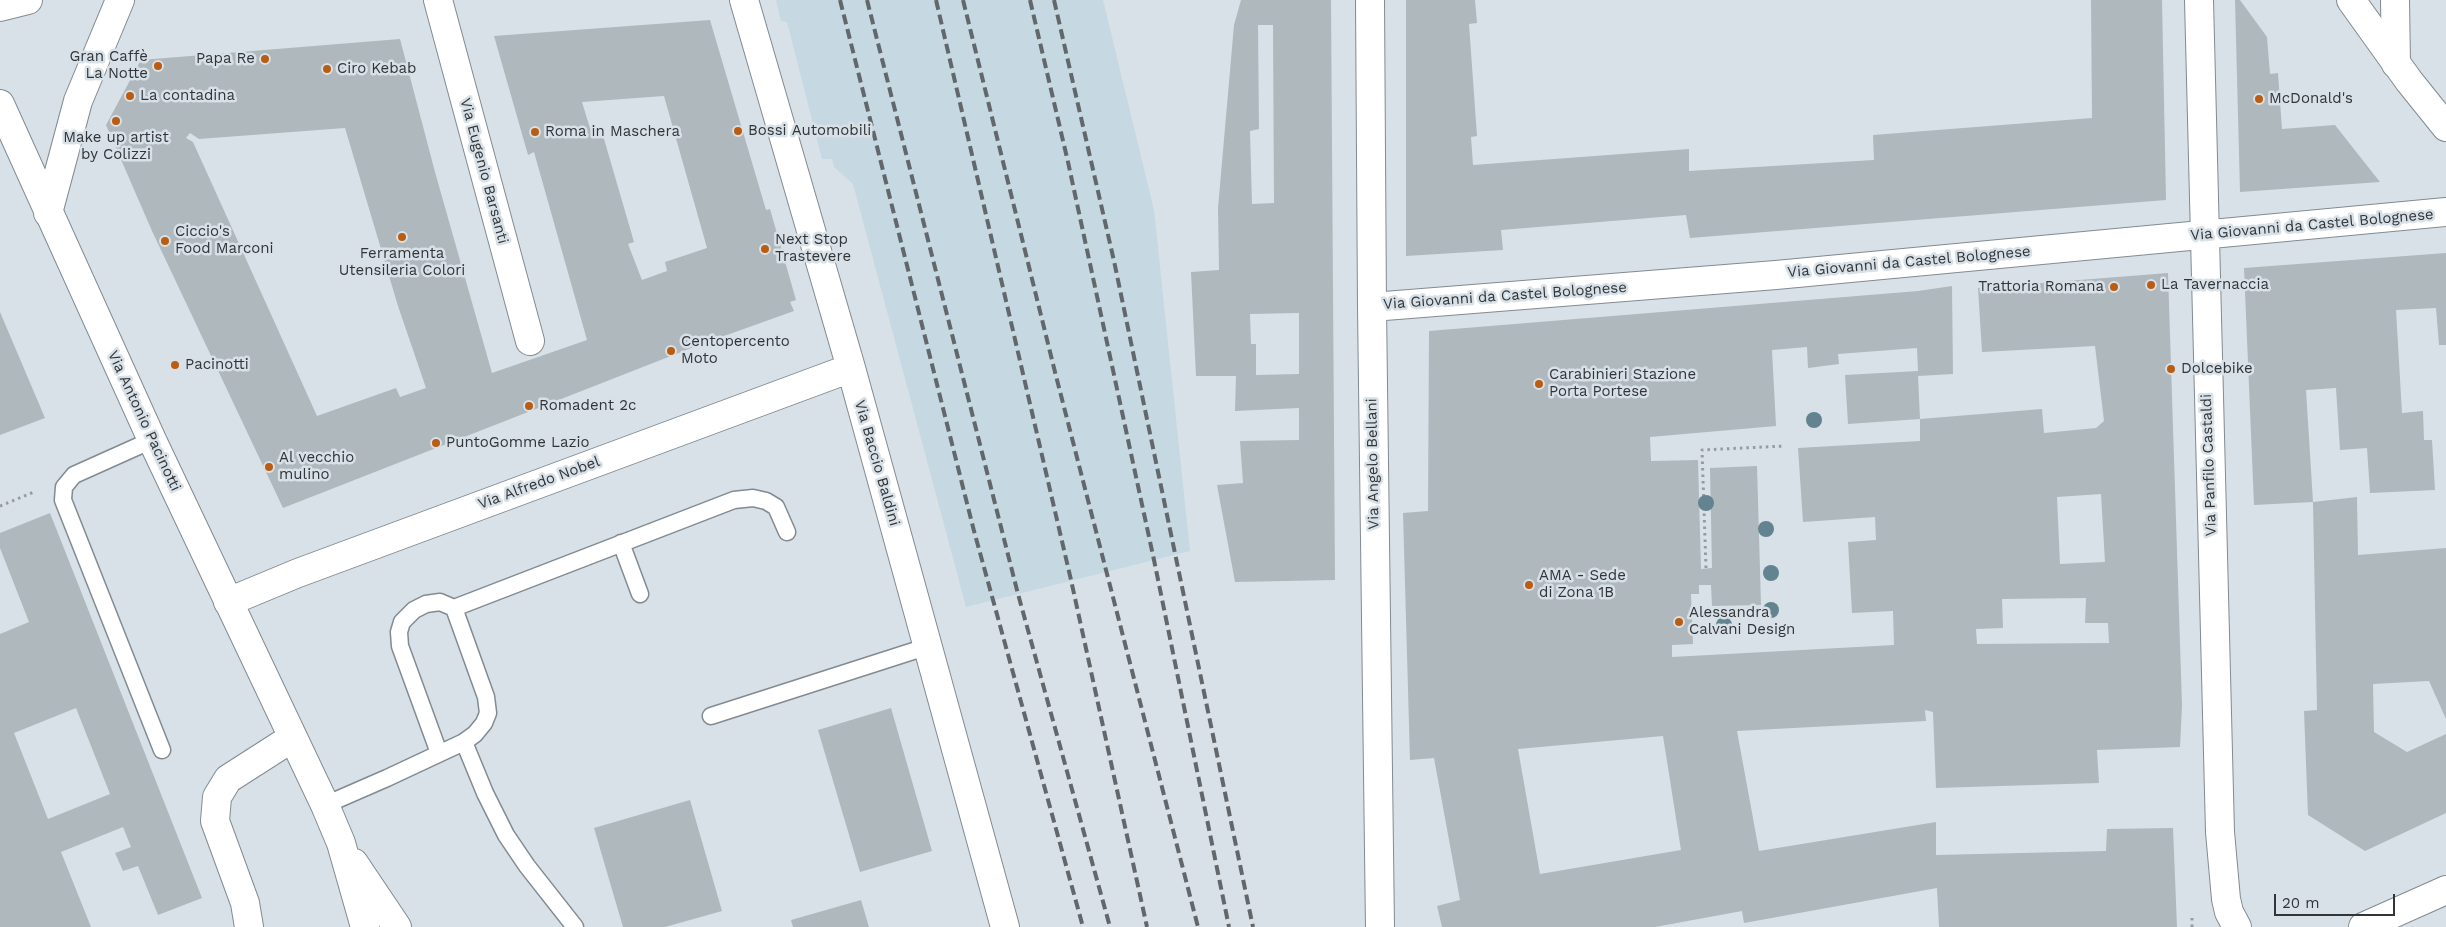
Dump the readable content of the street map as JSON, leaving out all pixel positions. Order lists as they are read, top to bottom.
{
  "streets": {
    "street": [
      "Via Eugenio Barsanti",
      "Via Giovanni da Castel Bolognese",
      "Via Antonio Pacinotti",
      "Via Baccio Baldini",
      "Via Angelo Bellani",
      "Via Panfilo Castaldi",
      "Via Alfredo Nobel"
    ]
  },
  "crossings": [
    ["Via Giovanni da Castel Bolognese", "Via Angelo Bellani"],
    ["Via Giovanni da Castel Bolognese", "Via Panfilo Castaldi"],
    ["Via Antonio Pacinotti", "Via Alfredo Nobel"],
    ["Via Baccio Baldini", "Via Alfredo Nobel"]
  ],
  "places": [
    "Papa Re",
    "Gran Caffè La Notte",
    "Ciro Kebab",
    "La contadina",
    "McDonald's",
    "Make up artist by Colizzi",
    "Bossi Automobili",
    "Roma in Maschera",
    "Ferramenta Utensileria Colori",
    "Ciccio's Food Marconi",
    "Next Stop Trastevere",
    "La Tavernaccia",
    "Trattoria Romana",
    "Centopercento Moto",
    "Pacinotti",
    "Dolcebike",
    "Carabinieri Stazione Porta Portese",
    "Romadent 2c",
    "PuntoGomme Lazio",
    "Al vecchio mulino",
    "AMA - Sede di Zona 1B",
    "Alessandra Calvani Design"
  ],
  "scale_bar": "20 m"
}
